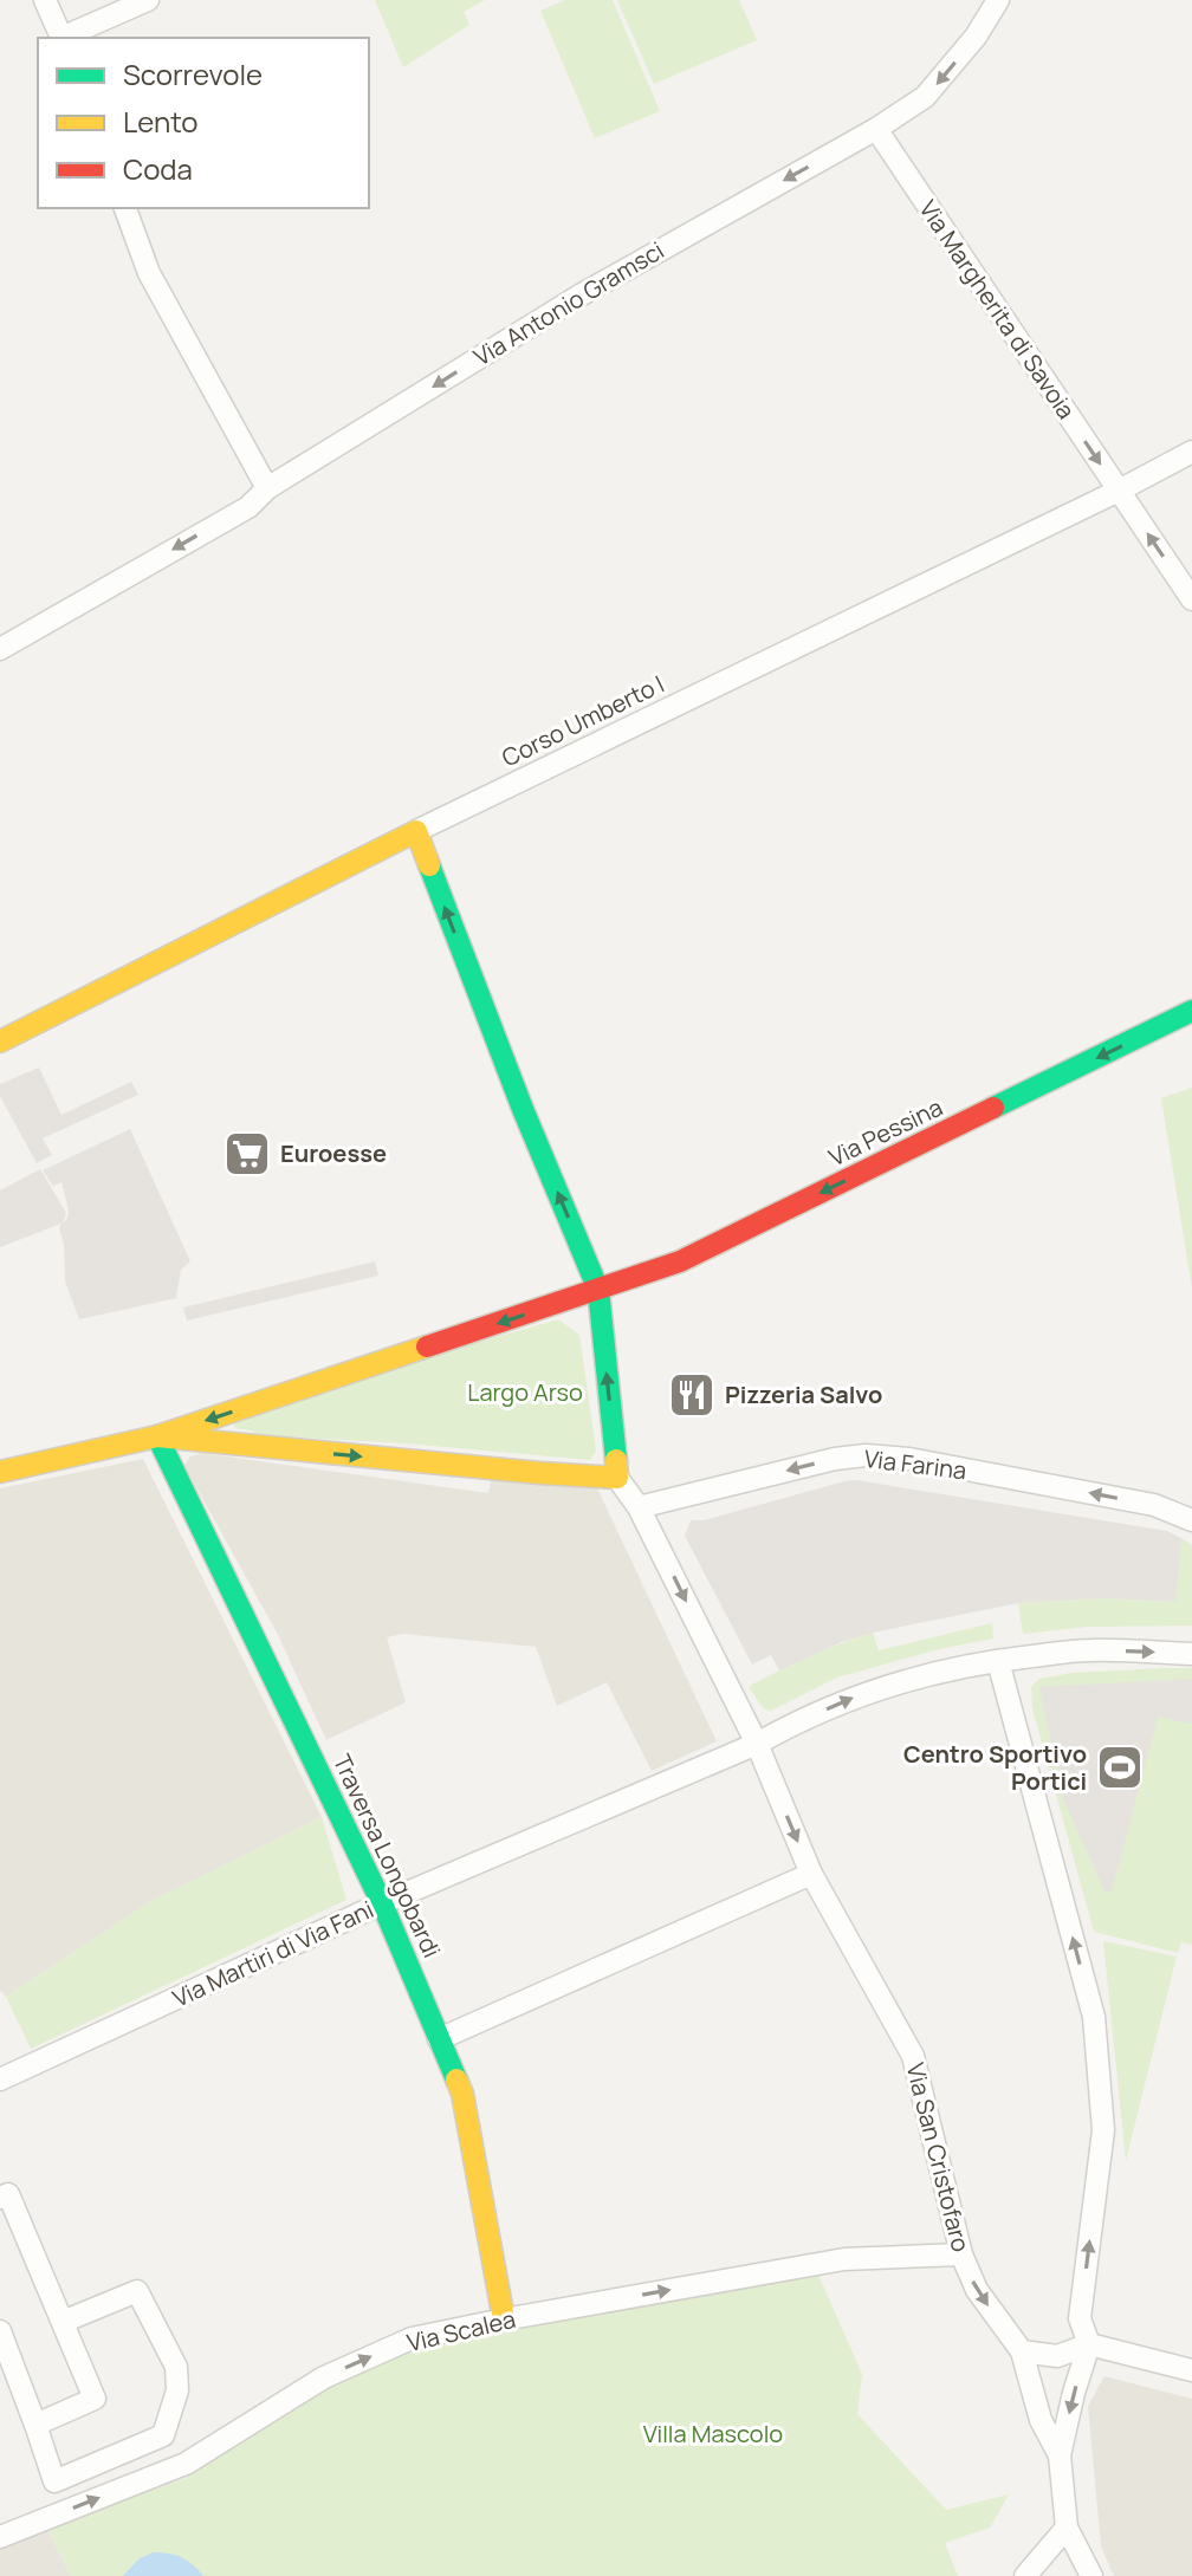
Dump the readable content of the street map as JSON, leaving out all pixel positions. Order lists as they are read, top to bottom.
{
  "streets": {
    "street": [
      "Via Antonio Gramsci",
      "Via Margherita di Savoia",
      "Corso Umberto I",
      "Via Pessina",
      "Via Farina",
      "Traversa Longobardi",
      "Via Martiri di Via Fani",
      "Via San Cristofaro",
      "Via Scalea"
    ]
  },
  "crossings": [
    ["Via Antonio Gramsci", "Via Margherita di Savoia"],
    ["Via Margherita di Savoia", "Corso Umberto I"],
    ["Via Farina", "Via San Cristofaro"],
    ["Traversa Longobardi", "Via Martiri di Via Fani"],
    ["Traversa Longobardi", "Via Scalea"],
    ["Via Martiri di Via Fani", "Via San Cristofaro"],
    ["Via San Cristofaro", "Via Scalea"]
  ],
  "one_way": [
    "Via Antonio Gramsci",
    "Via Pessina",
    "Via Farina",
    "Via San Cristofaro",
    "Via Scalea"
  ],
  "parks": ["Largo Arso", "Villa Mascolo"],
  "places": {
    "supermarket": ["Euroesse"],
    "restaurant": ["Pizzeria Salvo"],
    "sports": ["Centro Sportivo Portici"]
  },
  "legend": ["Scorrevole", "Lento", "Coda"]
}
